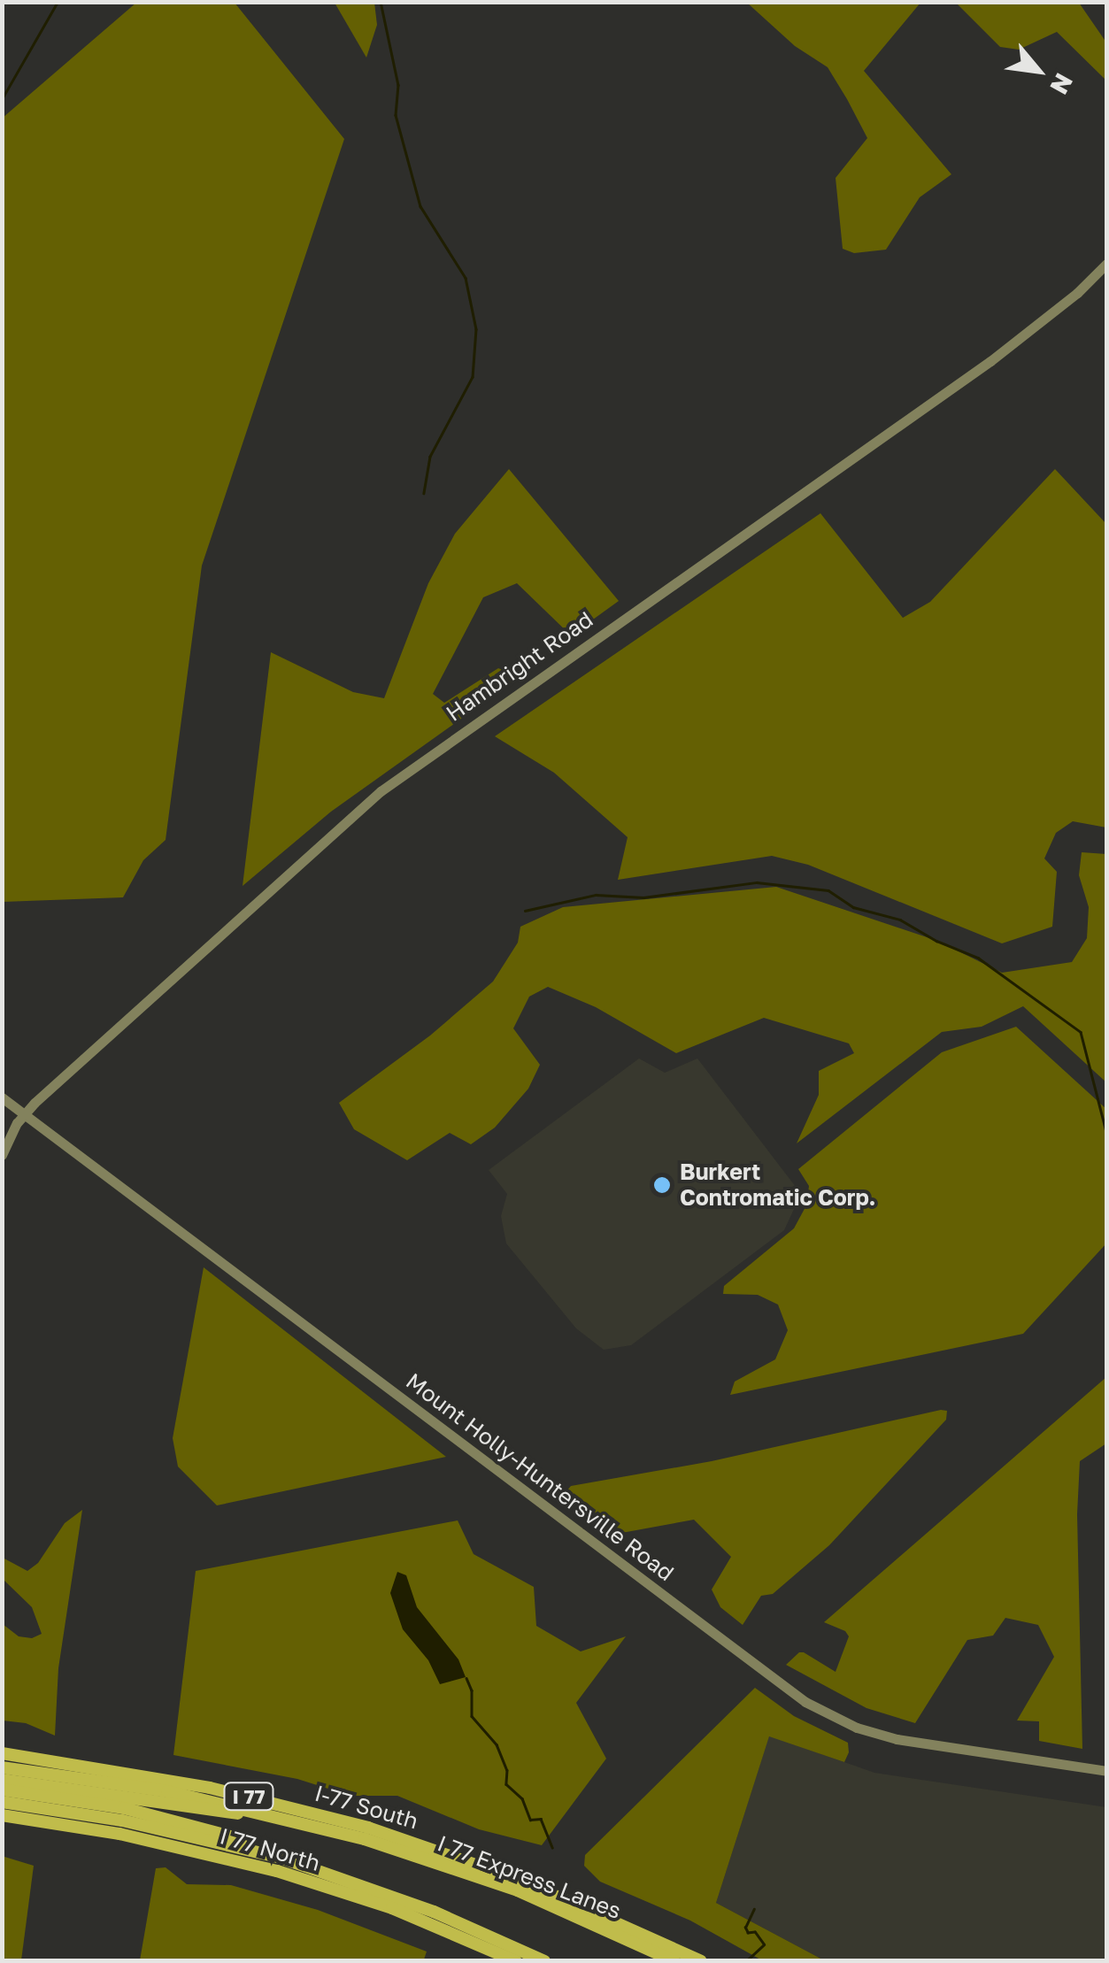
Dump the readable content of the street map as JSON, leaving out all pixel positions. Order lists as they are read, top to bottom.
{
  "streets": {
    "highway": [
      "I 77",
      "I-77 South",
      "I 77 North",
      "I 77 Express Lanes"
    ],
    "main road": ["Hambright Road", "Mount Holly-Huntersville Road"]
  },
  "crossings": [
    ["Hambright Road", "Mount Holly-Huntersville Road"]
  ],
  "places": ["Burkert Contromatic Corp."],
  "north": "bottom right"
}
